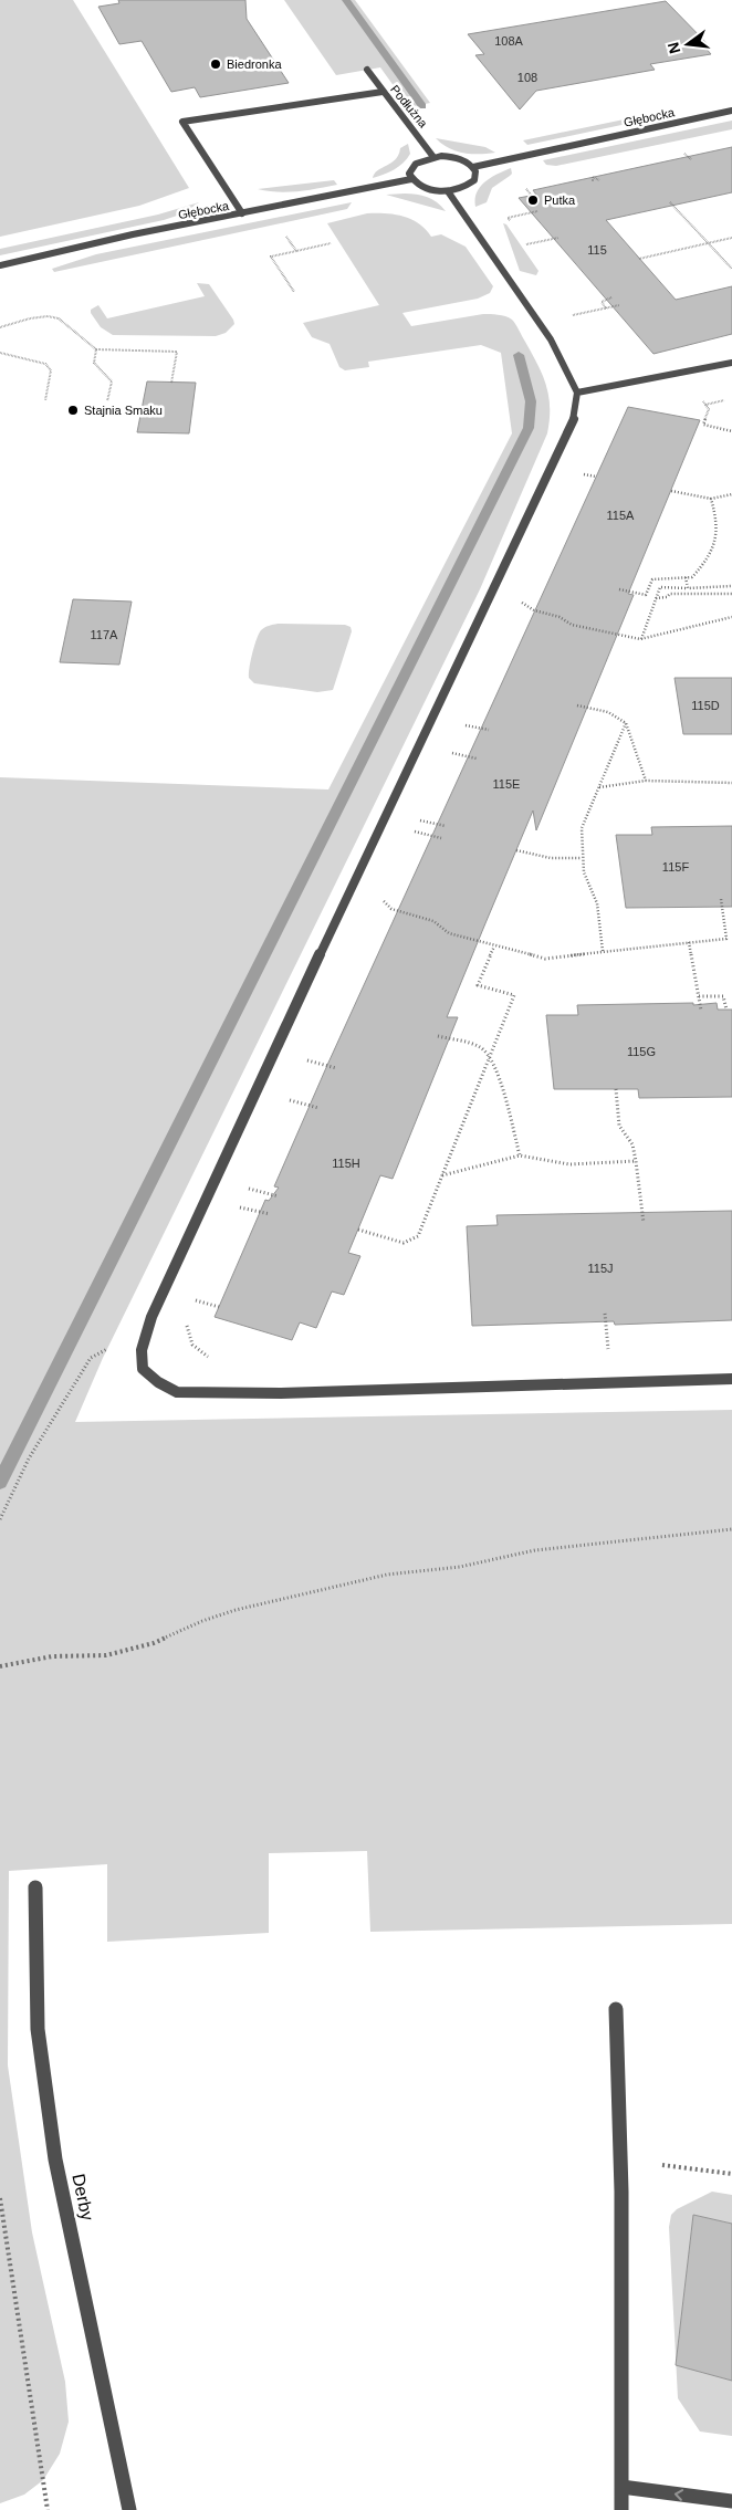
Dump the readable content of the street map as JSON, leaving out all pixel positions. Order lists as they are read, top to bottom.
{
  "streets": {
    "street": ["Podłużna", "Głębocka", "Derby"]
  },
  "places": ["Biedronka", "Putka", "Stajnia Smaku"],
  "house_numbers": [
    "108A",
    "108",
    "115",
    "115A",
    "117A",
    "115D",
    "115E",
    "115F",
    "115G",
    "115H",
    "115J"
  ],
  "north": "left"
}
